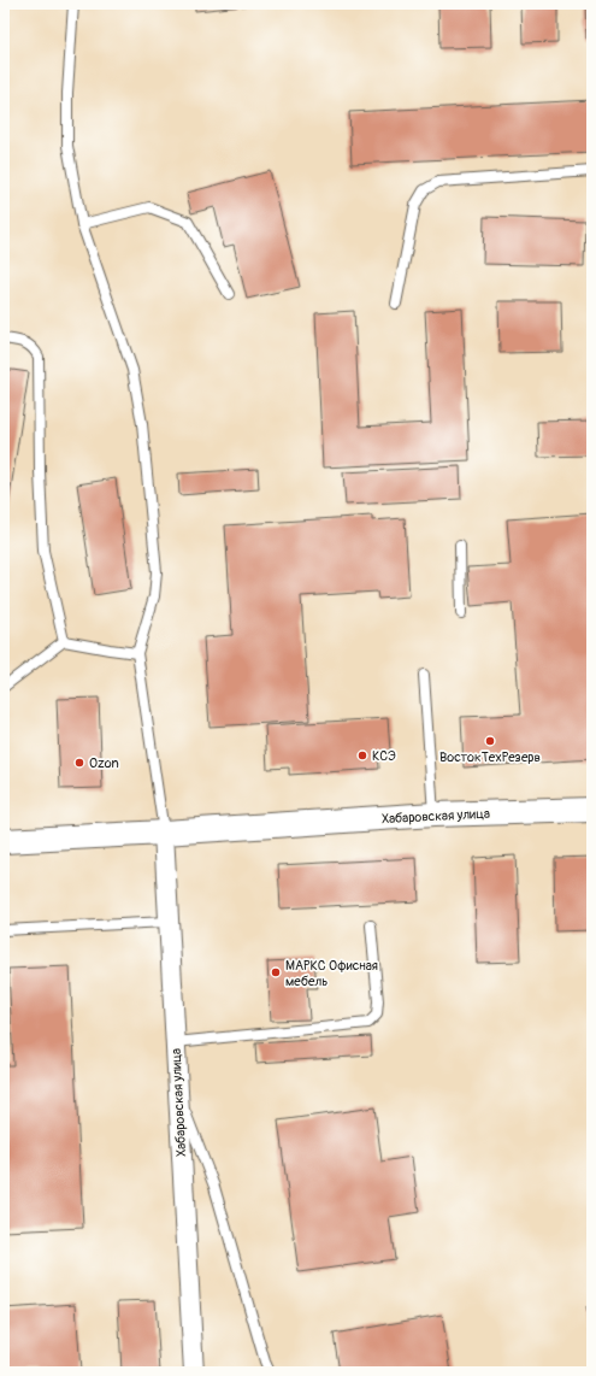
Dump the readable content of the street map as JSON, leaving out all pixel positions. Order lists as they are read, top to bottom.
{
  "streets": {
    "street": ["Хабаровская улица"]
  },
  "places": [
    "ВостокТехРезерв",
    "КСЭ",
    "Ozon",
    "МАРКС Офисная мебель"
  ]
}
